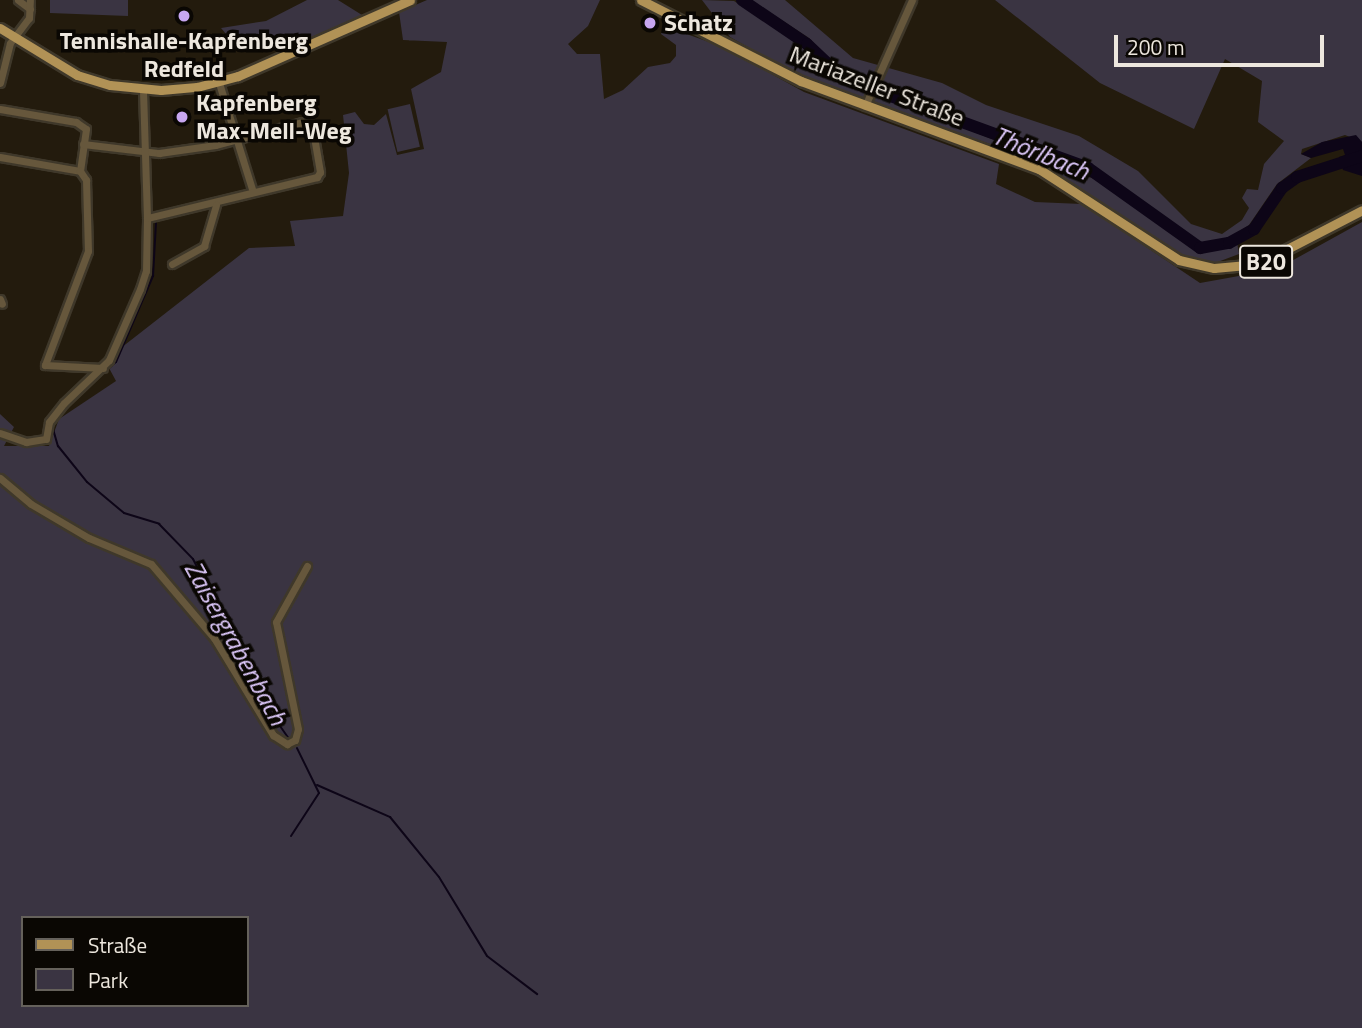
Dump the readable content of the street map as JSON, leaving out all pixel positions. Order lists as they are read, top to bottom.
{
  "streets": {
    "main road": ["Mariazeller Straße", "B20"]
  },
  "water": ["Thörlbach", "Zaisergrabenbach"],
  "places": ["Tennishalle-Kapfenberg Redfeld", "Schatz", "Kapfenberg Max-Mell-Weg"],
  "legend": ["Straße", "Park"],
  "scale_bar": "200 m"
}
